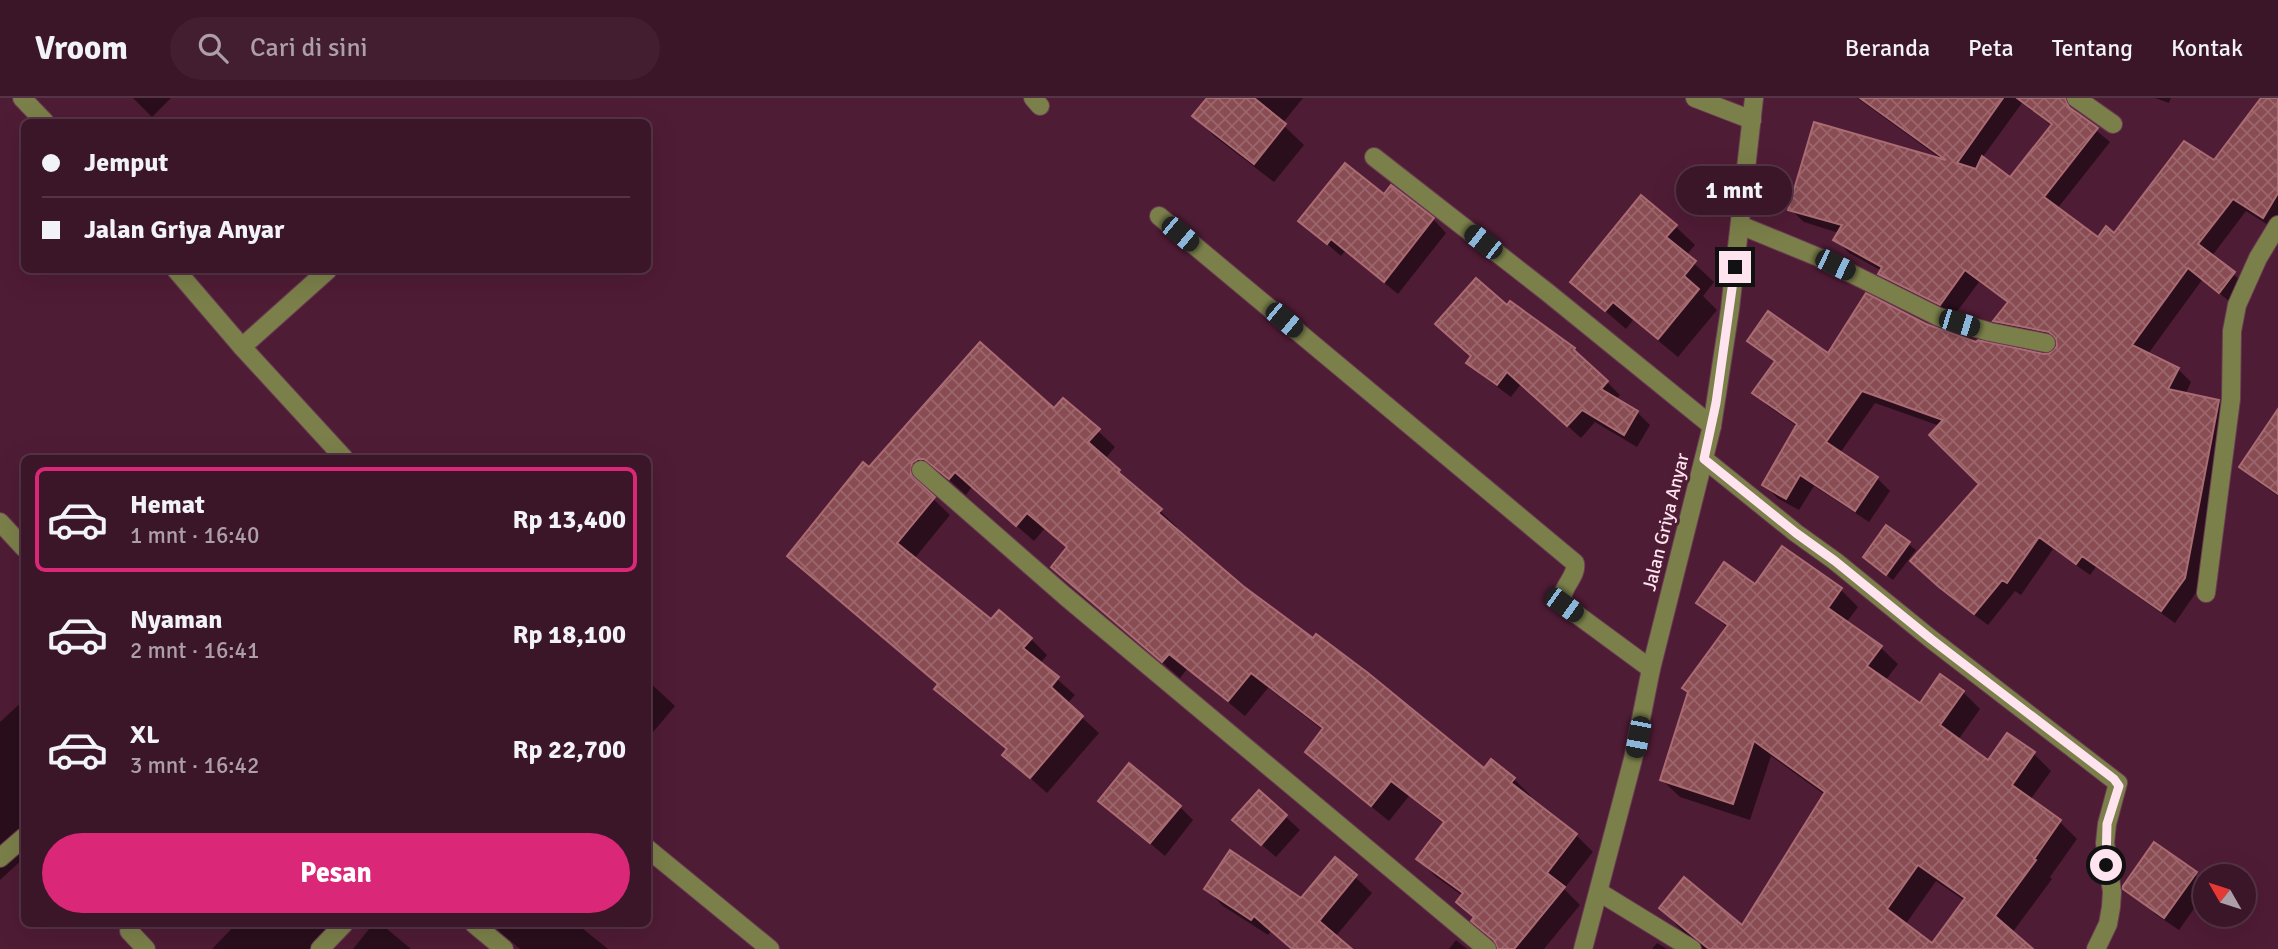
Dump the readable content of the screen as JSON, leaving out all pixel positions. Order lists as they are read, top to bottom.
{
  "streets": {
    "street": ["Jalan Griya Anyar"]
  },
  "north": "top left",
  "page": {
    "header": "Vroom",
    "search": "Cari di sini",
    "nav": [
      "Beranda",
      "Peta",
      "Tentang",
      "Kontak"
    ],
    "banner": ["Jemput", "Jalan Griya Anyar"],
    "bubble": "1 mnt",
    "list": [
      {
        "name": "Hemat",
        "note": "1 mnt · 16:40",
        "value": "Rp 13,400"
      },
      {
        "name": "Nyaman",
        "note": "2 mnt · 16:41",
        "value": "Rp 18,100"
      },
      {
        "name": "XL",
        "note": "3 mnt · 16:42",
        "value": "Rp 22,700"
      }
    ],
    "buttons": "Pesan"
  }
}
